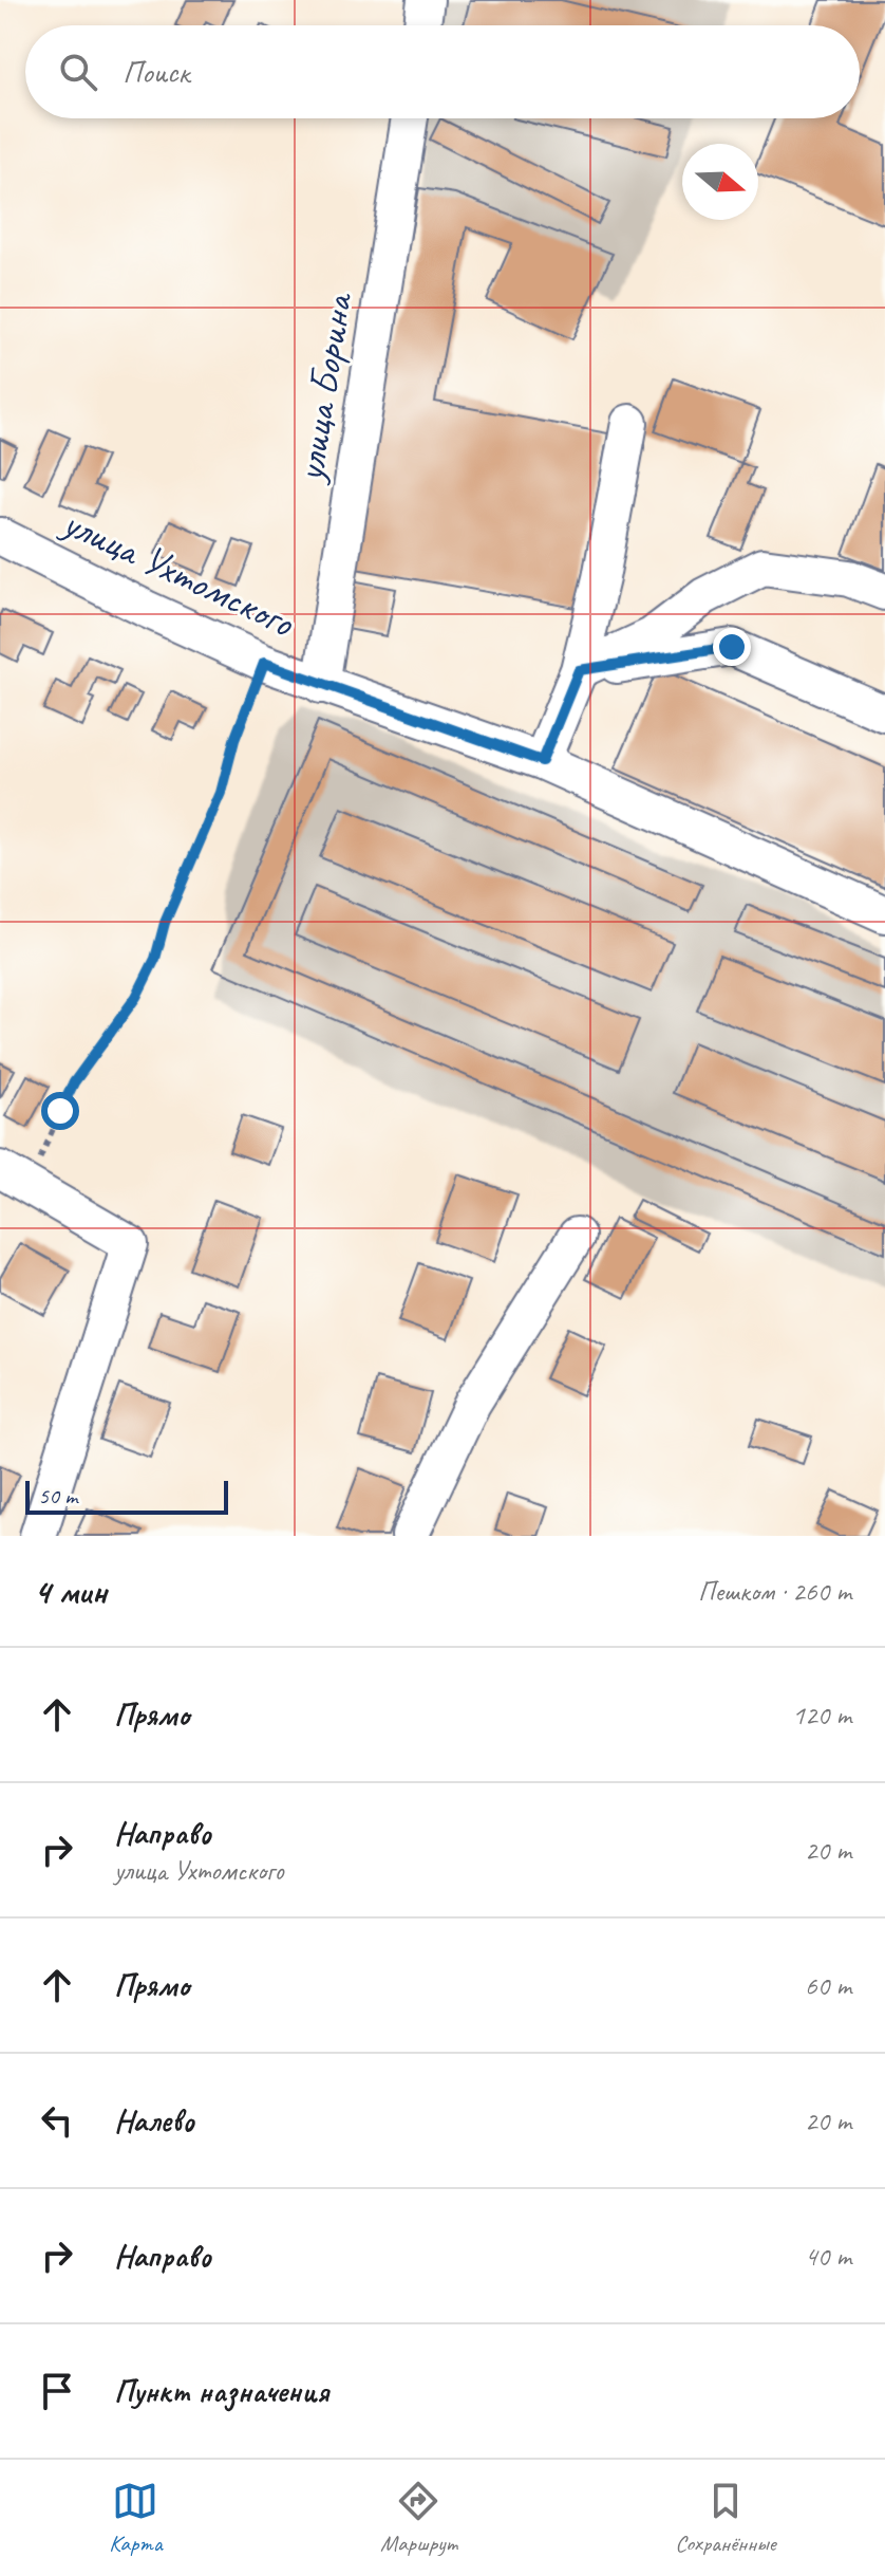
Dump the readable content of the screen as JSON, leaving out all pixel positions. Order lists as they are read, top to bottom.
{
  "streets": {
    "street": ["улица Борина", "улица Ухтомского"]
  },
  "crossings": [
    ["улица Борина", "улица Ухтомского"]
  ],
  "scale_bar": "50 m",
  "north": "right",
  "page": {
    "search": "Поиск",
    "scale": "50 m",
    "heading": ["4 мин", "Пешком · 260 m"],
    "list": [
      ["Прямо", "120 m"],
      ["Направо", "улица Ухтомского", "20 m"],
      ["Прямо", "60 m"],
      ["Налево", "20 m"],
      ["Направо", "40 m"],
      "Пункт назначения"
    ],
    "nav": ["Карта", "Маршрут", "Сохранённые"]
  }
}
